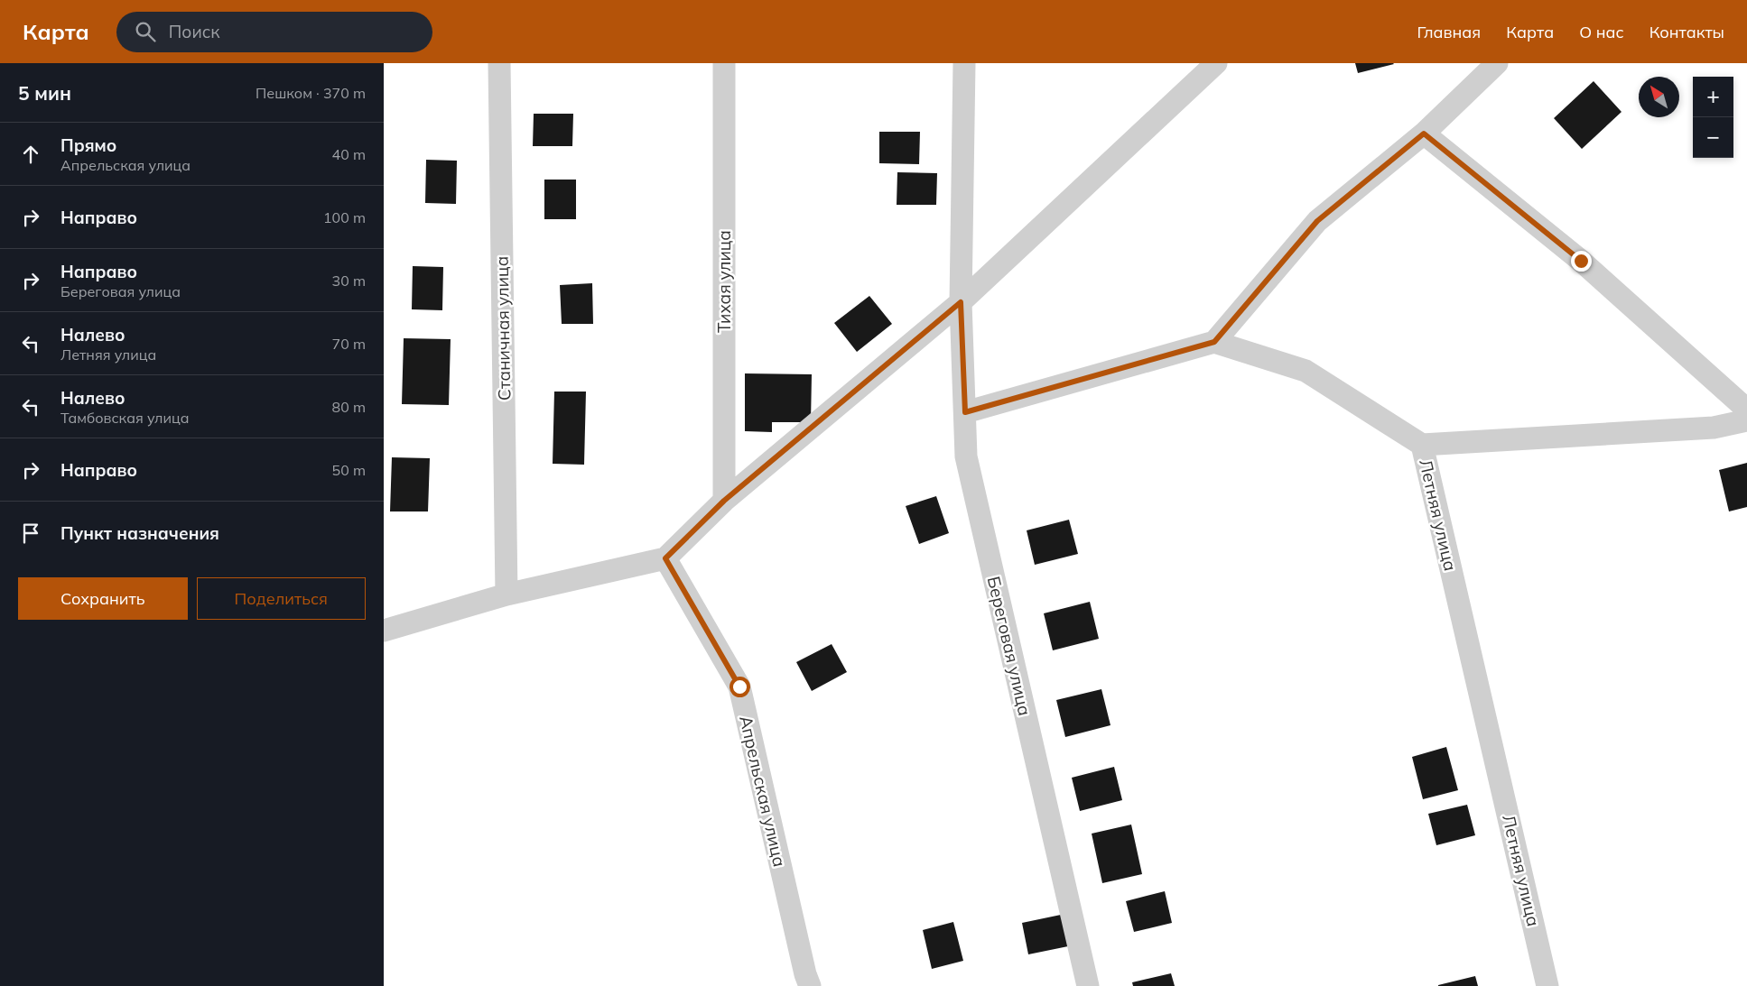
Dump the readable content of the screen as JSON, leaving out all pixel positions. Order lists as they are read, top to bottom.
{
  "streets": {
    "street": [
      "Тихая улица",
      "Станичная улица",
      "Летняя улица",
      "Береговая улица",
      "Апрельская улица"
    ]
  },
  "north": "top left",
  "page": {
    "header": "Карта",
    "search": "Поиск",
    "nav": [
      "Главная",
      "Карта",
      "О нас",
      "Контакты"
    ],
    "heading": ["5 мин", "Пешком · 370 m"],
    "map_buttons": ["+", "−"],
    "list": [
      ["Прямо", "Апрельская улица", "40 m"],
      ["Направо", "100 m"],
      ["Направо", "Береговая улица", "30 m"],
      ["Налево", "Летняя улица", "70 m"],
      ["Налево", "Тамбовская улица", "80 m"],
      ["Направо", "50 m"],
      "Пункт назначения"
    ],
    "buttons": ["Сохранить", "Поделиться"]
  }
}
